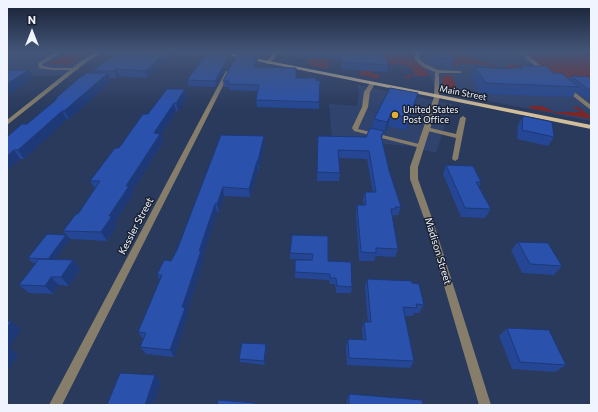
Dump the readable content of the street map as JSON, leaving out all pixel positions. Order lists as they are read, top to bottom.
{
  "streets": {
    "main road": ["Main Street"],
    "street": ["Kessler Street", "Madison Street"]
  },
  "crossings": [
    ["Main Street", "Madison Street"]
  ],
  "places": ["United States Post Office"],
  "north": "top"
}
